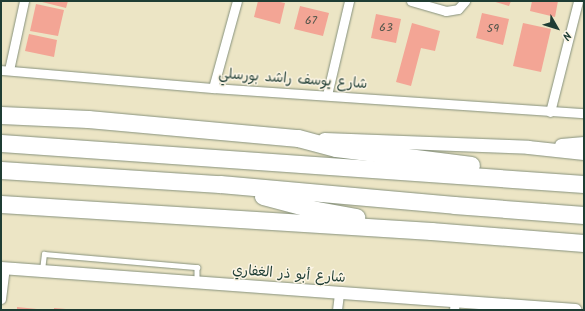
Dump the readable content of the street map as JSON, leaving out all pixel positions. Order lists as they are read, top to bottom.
{
  "streets": {
    "street": ["شارع يوسف راشد بورسلي", "شارع أبو ذر الغفاري"]
  },
  "house_numbers": ["67", "63", "59"],
  "north": "bottom right"
}
